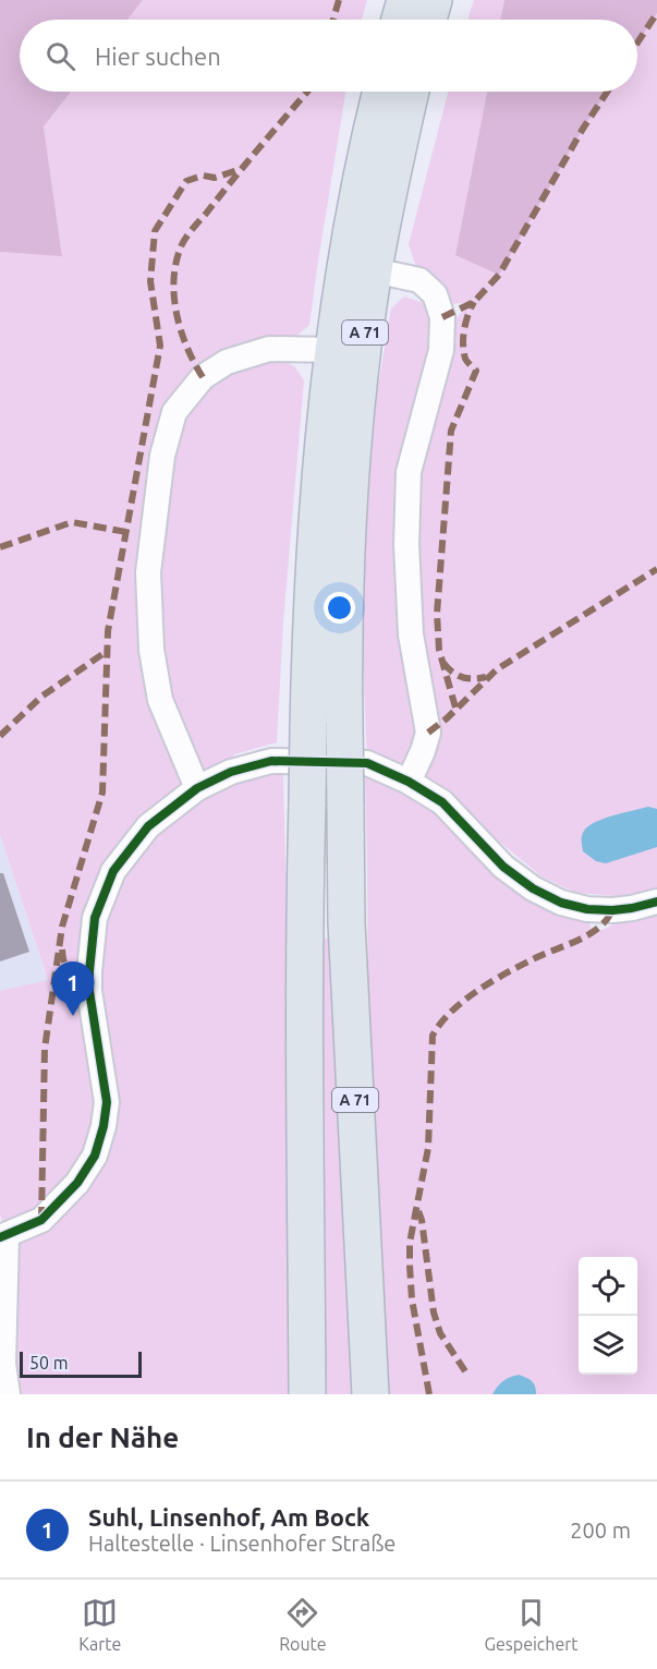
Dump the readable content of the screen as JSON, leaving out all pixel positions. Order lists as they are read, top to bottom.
{
  "streets": {
    "highway": ["A 71"]
  },
  "scale_bar": "50 m",
  "page": {
    "search": "Hier suchen",
    "pins": "1",
    "scale": "50 m",
    "heading": "In der Nähe",
    "list": [
      {
        "mark": "1",
        "name": "Suhl, Linsenhof, Am Bock",
        "note": "Haltestelle · Linsenhofer Straße",
        "value": "200 m"
      }
    ],
    "nav": ["Karte", "Route", "Gespeichert"]
  }
}
